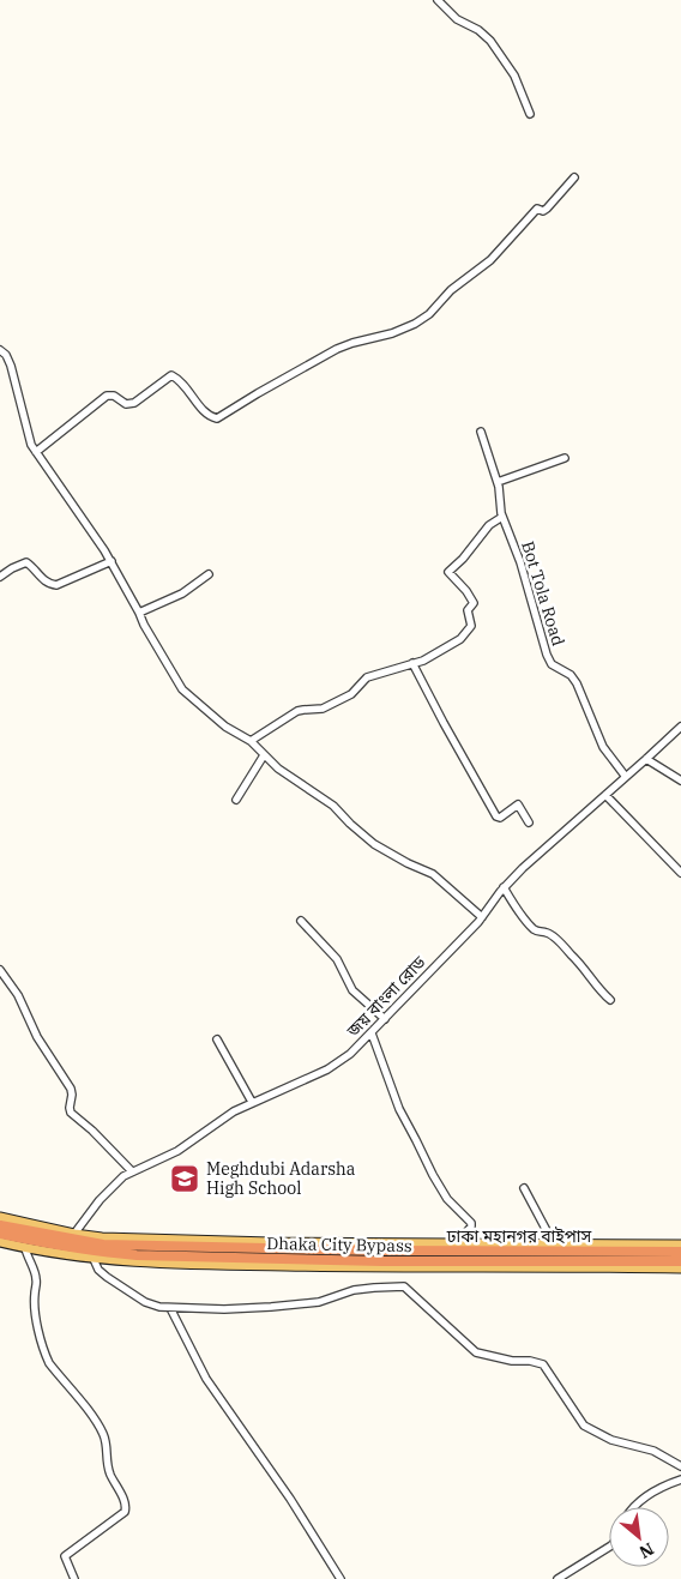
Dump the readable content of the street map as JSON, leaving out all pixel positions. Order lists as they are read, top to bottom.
{
  "streets": {
    "highway": ["ঢাকা মহানগর বাইপাস", "Dhaka City Bypass"],
    "street": ["Bot Tola Road", "জয় বাংলা রোড"]
  },
  "crossings": [
    ["Bot Tola Road", "জয় বাংলা রোড"]
  ],
  "places": {
    "school or university": ["Meghdubi Adarsha High School"]
  },
  "north": "bottom right"
}
